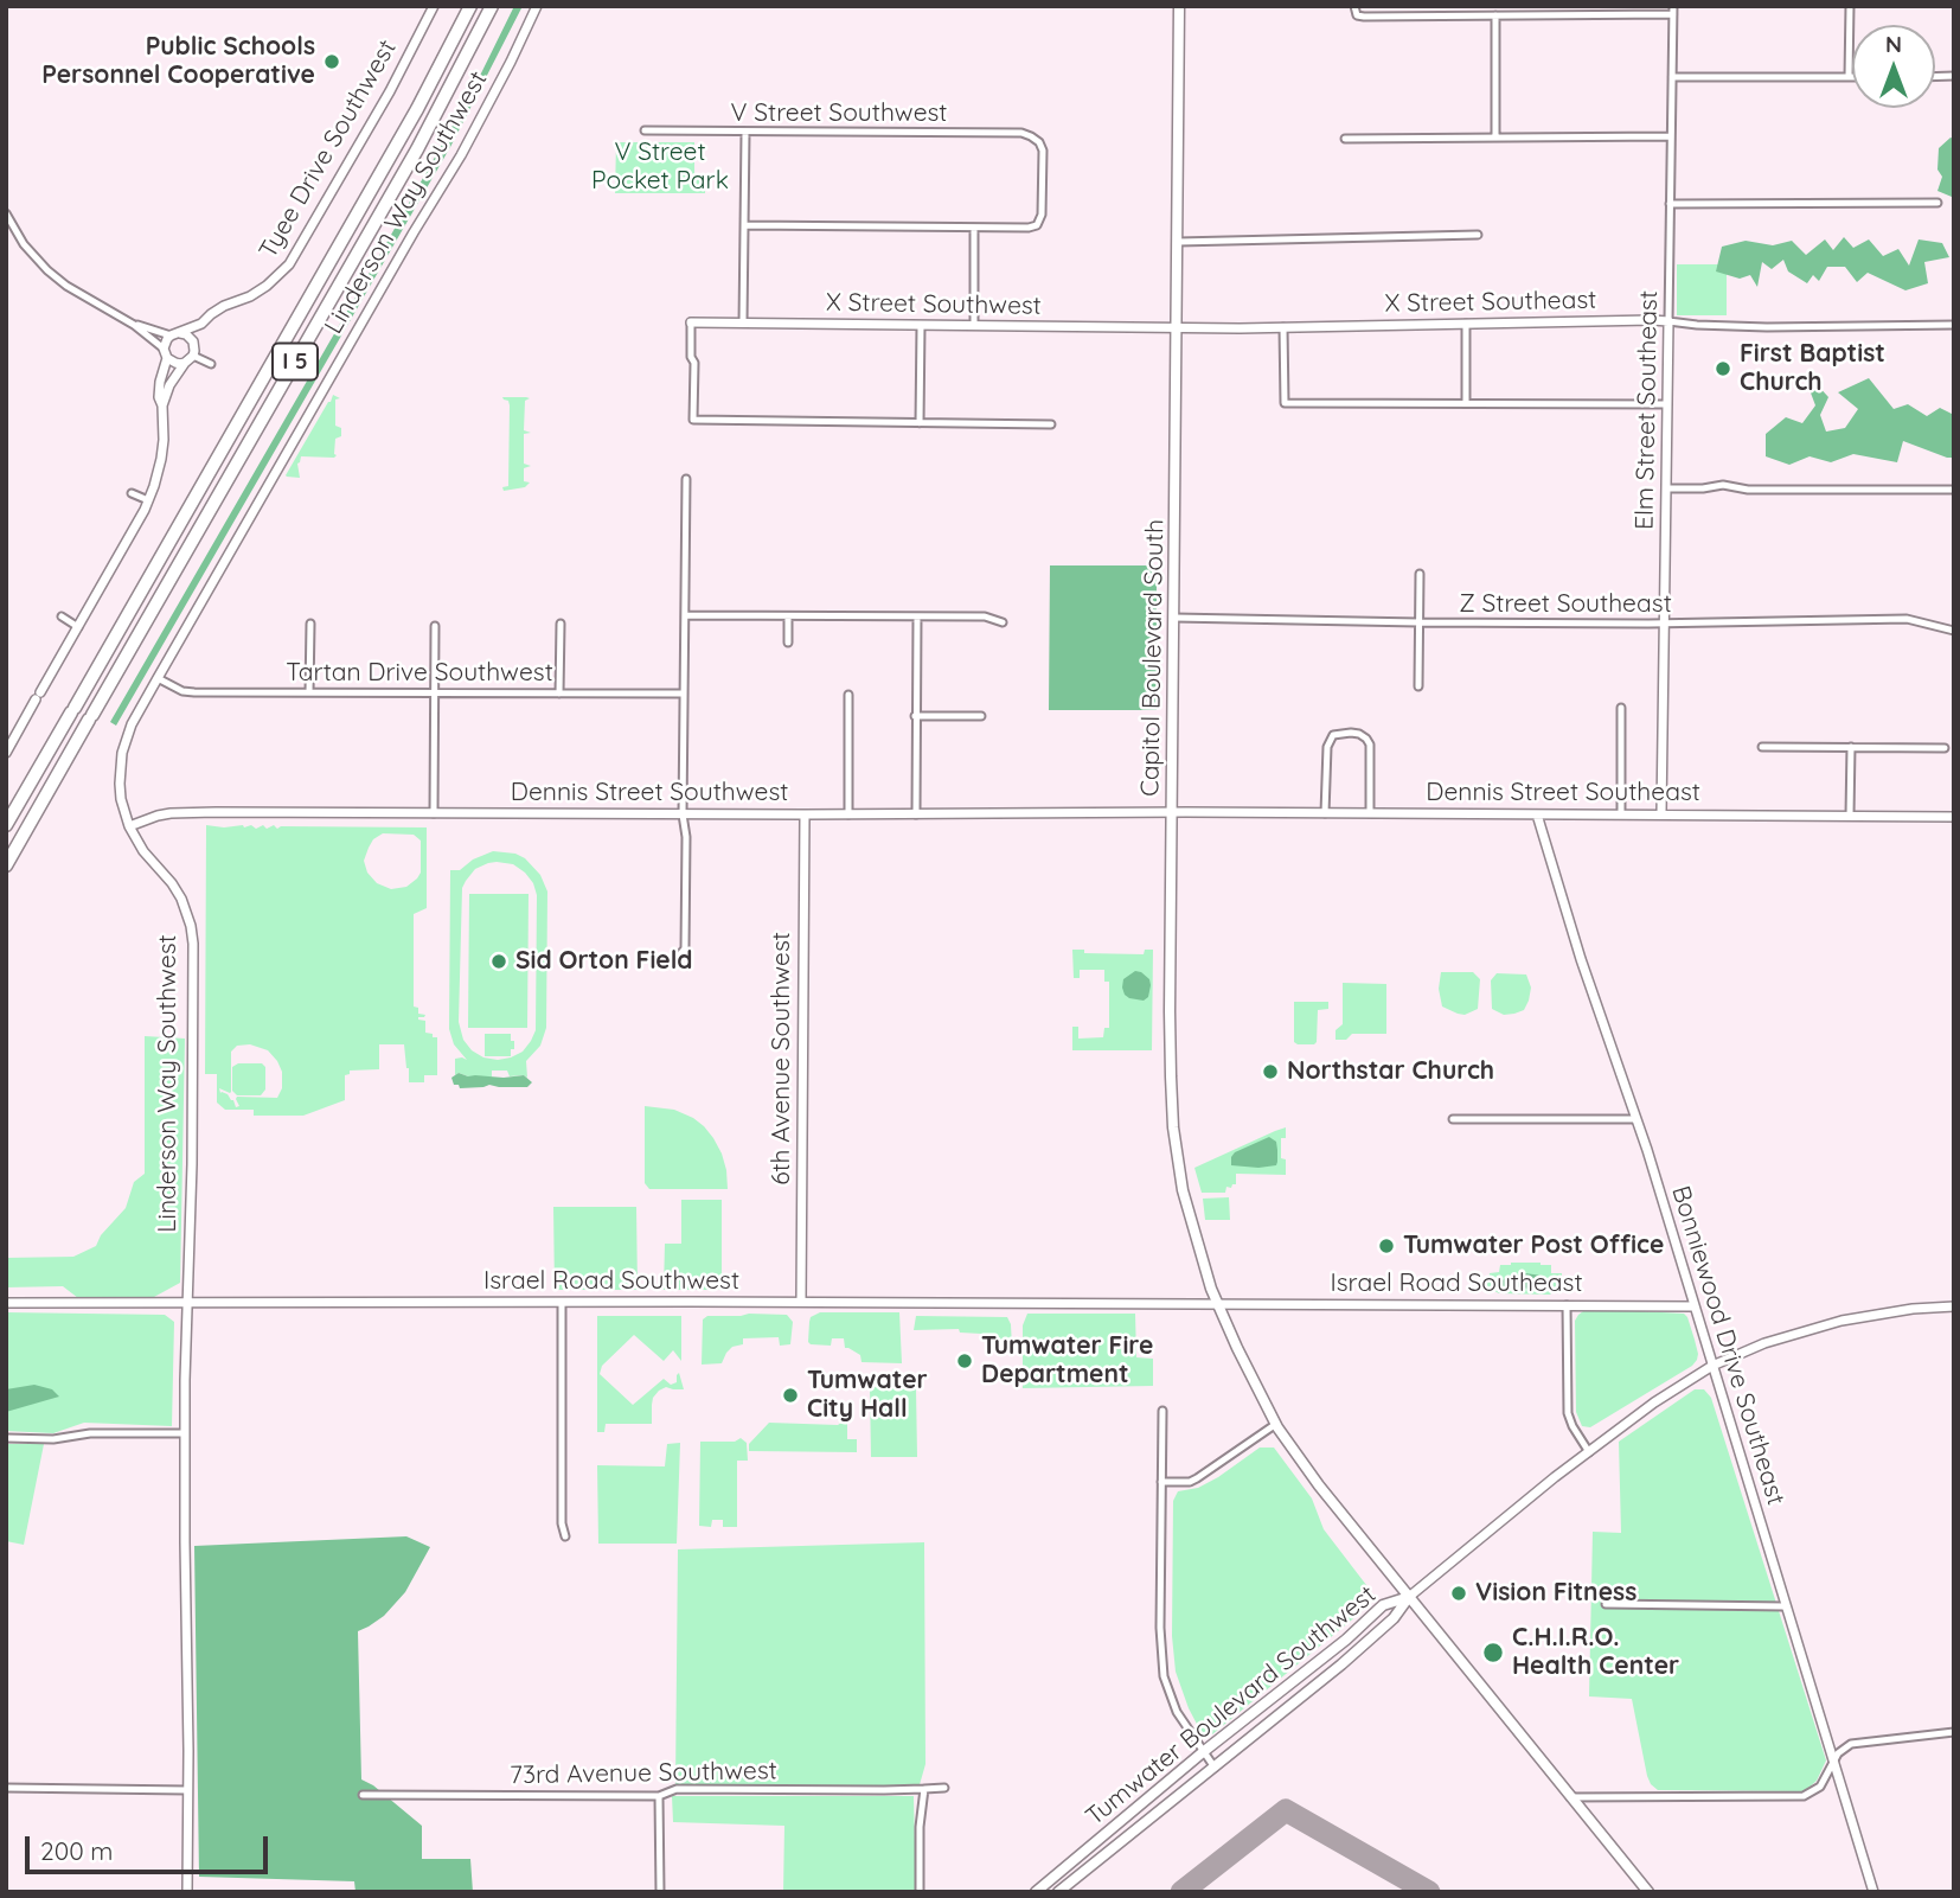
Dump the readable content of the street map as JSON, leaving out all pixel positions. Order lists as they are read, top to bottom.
{
  "streets": {
    "highway": ["I 5"],
    "main road": ["Capitol Boulevard South", "Tumwater Boulevard Southwest"],
    "street": [
      "V Street Southwest",
      "Tyee Drive Southwest",
      "Linderson Way Southwest",
      "X Street Southeast",
      "X Street Southwest",
      "Elm Street Southeast",
      "Z Street Southeast",
      "Tartan Drive Southwest",
      "Dennis Street Southwest",
      "Dennis Street Southeast",
      "6th Avenue Southwest",
      "Israel Road Southwest",
      "Israel Road Southeast",
      "Bonniewood Drive Southeast",
      "73rd Avenue Southwest"
    ]
  },
  "crossings": [
    ["Linderson Way Southwest", "Tartan Drive Southwest"],
    ["Linderson Way Southwest", "Dennis Street Southwest"],
    ["Linderson Way Southwest", "Israel Road Southwest"],
    ["X Street Southeast", "X Street Southwest"],
    ["X Street Southeast", "Elm Street Southeast"],
    ["X Street Southeast", "Capitol Boulevard South"],
    ["X Street Southwest", "Capitol Boulevard South"],
    ["Elm Street Southeast", "Z Street Southeast"],
    ["Elm Street Southeast", "Dennis Street Southeast"],
    ["Z Street Southeast", "Capitol Boulevard South"],
    ["Capitol Boulevard South", "Dennis Street Southwest"],
    ["Capitol Boulevard South", "Dennis Street Southeast"],
    ["Capitol Boulevard South", "Israel Road Southwest"],
    ["Capitol Boulevard South", "Israel Road Southeast"],
    ["Capitol Boulevard South", "Tumwater Boulevard Southwest"],
    ["Dennis Street Southwest", "Dennis Street Southeast"],
    ["Dennis Street Southwest", "6th Avenue Southwest"],
    ["Dennis Street Southeast", "Bonniewood Drive Southeast"],
    ["6th Avenue Southwest", "Israel Road Southwest"],
    ["Israel Road Southwest", "Israel Road Southeast"],
    ["Israel Road Southeast", "Bonniewood Drive Southeast"]
  ],
  "parks": ["V Street Pocket Park"],
  "places": [
    "Public Schools Personnel Cooperative",
    "First Baptist Church",
    "Sid Orton Field",
    "Northstar Church",
    "Tumwater Post Office",
    "Tumwater Fire Department",
    "Tumwater City Hall",
    "Vision Fitness",
    "C.H.I.R.O. Health Center"
  ],
  "scale_bar": "200 m",
  "north": "top"
}
